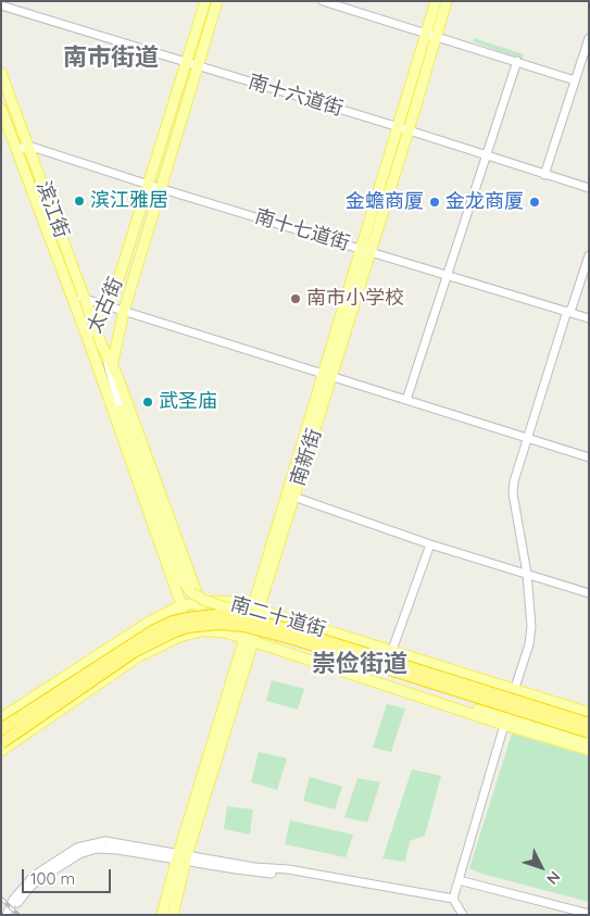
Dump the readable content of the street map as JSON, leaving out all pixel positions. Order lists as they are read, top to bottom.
{
  "streets": {
    "main road": [
      "滨江街",
      "太古街",
      "南新街",
      "南二十道街"
    ],
    "street": ["南十六道街", "南十七道街"]
  },
  "crossings": [
    ["南十六道街", "太古街"],
    ["南十六道街", "南新街"],
    ["滨江街", "南十七道街"],
    ["滨江街", "太古街"],
    ["南十七道街", "太古街"],
    ["南十七道街", "南新街"],
    ["太古街", "南二十道街"],
    ["南新街", "南二十道街"]
  ],
  "districts": ["南市街道", "崇俭街道"],
  "places": [
    "滨江雅居",
    "金蟾商厦",
    "金龙商厦",
    "南市小学校",
    "武圣庙"
  ],
  "scale_bar": "100 m",
  "north": "bottom right"
}
